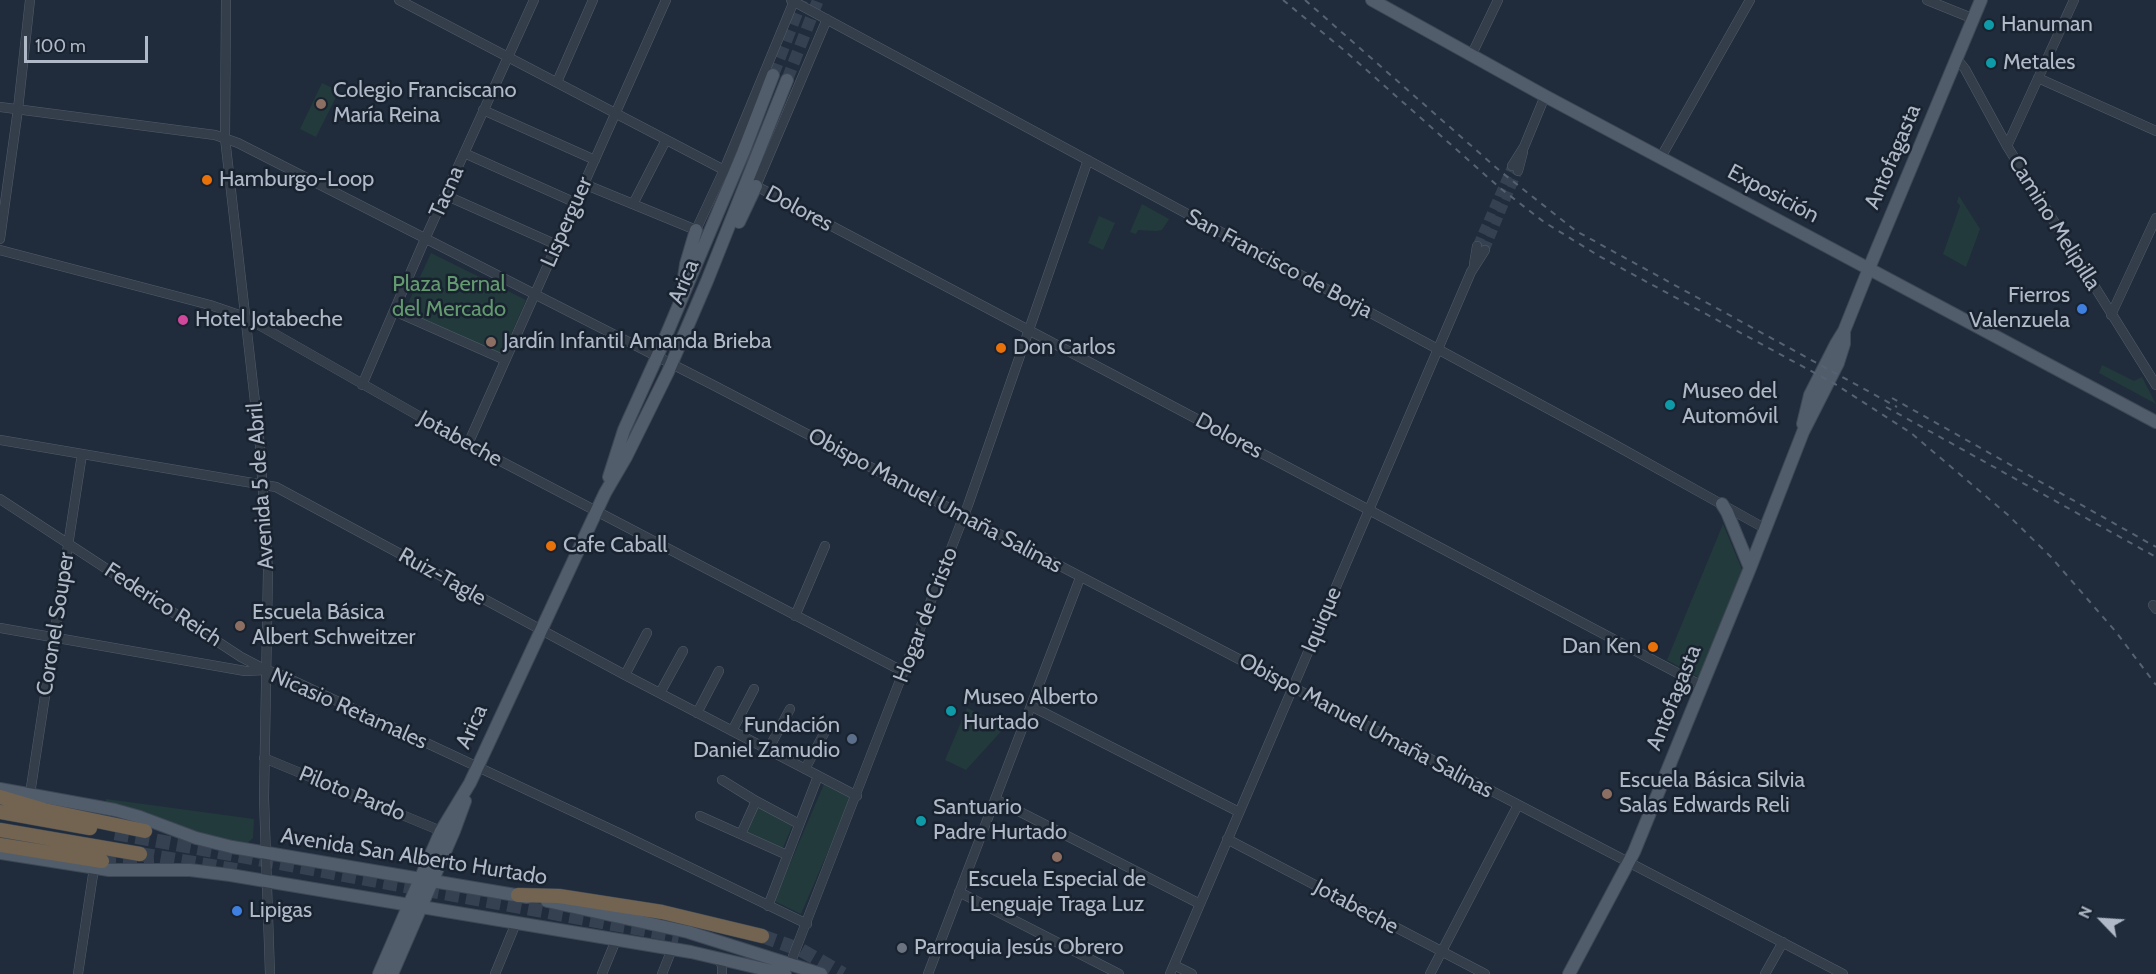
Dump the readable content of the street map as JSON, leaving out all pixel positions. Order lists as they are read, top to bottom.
{
  "streets": {
    "main road": [
      "Antofagasta",
      "Exposición",
      "Arica",
      "Avenida San Alberto Hurtado"
    ],
    "street": [
      "Tacna",
      "Dolores",
      "Lisperguer",
      "Camino Melipilla",
      "San Francisco de Borja",
      "Jotabeche",
      "Avenida 5 de Abril",
      "Obispo Manuel Umaña Salinas",
      "Ruiz-Tagle",
      "Federico Reich",
      "Hogar de Cristo",
      "Iquique",
      "Coronel Souper",
      "Nicasio Retamales",
      "Piloto Pardo"
    ]
  },
  "crossings": [
    ["Antofagasta", "Exposición"],
    ["Antofagasta", "Dolores"],
    ["Antofagasta", "Camino Melipilla"],
    ["Antofagasta", "San Francisco de Borja"],
    ["Antofagasta", "Obispo Manuel Umaña Salinas"],
    ["Tacna", "Jotabeche"],
    ["Tacna", "Obispo Manuel Umaña Salinas"],
    ["Dolores", "Hogar de Cristo"],
    ["Dolores", "Iquique"],
    ["Lisperguer", "Jotabeche"],
    ["Lisperguer", "Obispo Manuel Umaña Salinas"],
    ["San Francisco de Borja", "Arica"],
    ["San Francisco de Borja", "Hogar de Cristo"],
    ["San Francisco de Borja", "Iquique"],
    ["Arica", "Jotabeche"],
    ["Arica", "Obispo Manuel Umaña Salinas"],
    ["Arica", "Ruiz-Tagle"],
    ["Arica", "Nicasio Retamales"],
    ["Arica", "Piloto Pardo"],
    ["Arica", "Avenida San Alberto Hurtado"],
    ["Jotabeche", "Avenida 5 de Abril"],
    ["Jotabeche", "Hogar de Cristo"],
    ["Jotabeche", "Iquique"],
    ["Avenida 5 de Abril", "Obispo Manuel Umaña Salinas"],
    ["Avenida 5 de Abril", "Ruiz-Tagle"],
    ["Avenida 5 de Abril", "Federico Reich"],
    ["Avenida 5 de Abril", "Nicasio Retamales"],
    ["Avenida 5 de Abril", "Piloto Pardo"],
    ["Avenida 5 de Abril", "Avenida San Alberto Hurtado"],
    ["Obispo Manuel Umaña Salinas", "Hogar de Cristo"],
    ["Obispo Manuel Umaña Salinas", "Iquique"],
    ["Ruiz-Tagle", "Hogar de Cristo"],
    ["Ruiz-Tagle", "Coronel Souper"],
    ["Federico Reich", "Coronel Souper"],
    ["Federico Reich", "Nicasio Retamales"],
    ["Hogar de Cristo", "Nicasio Retamales"],
    ["Hogar de Cristo", "Avenida San Alberto Hurtado"],
    ["Coronel Souper", "Nicasio Retamales"],
    ["Coronel Souper", "Avenida San Alberto Hurtado"]
  ],
  "parks": ["Plaza Bernal del Mercado"],
  "places": [
    "Hanuman",
    "Metales",
    "Colegio Franciscano María Reina",
    "Hamburgo-Loop",
    "Fierros Valenzuela",
    "Hotel Jotabeche",
    "Jardín Infantil Amanda Brieba",
    "Don Carlos",
    "Museo del Automóvil",
    "Cafe Caball",
    "Escuela Básica Albert Schweitzer",
    "Dan Ken",
    "Museo Alberto Hurtado",
    "Fundación Daniel Zamudio",
    "Escuela Básica Silvia Salas Edwards Reli",
    "Santuario Padre Hurtado",
    "Escuela Especial de Lenguaje Traga Luz",
    "Lipigas",
    "Parroquia Jesús Obrero"
  ],
  "scale_bar": "100 m",
  "north": "top left"
}
